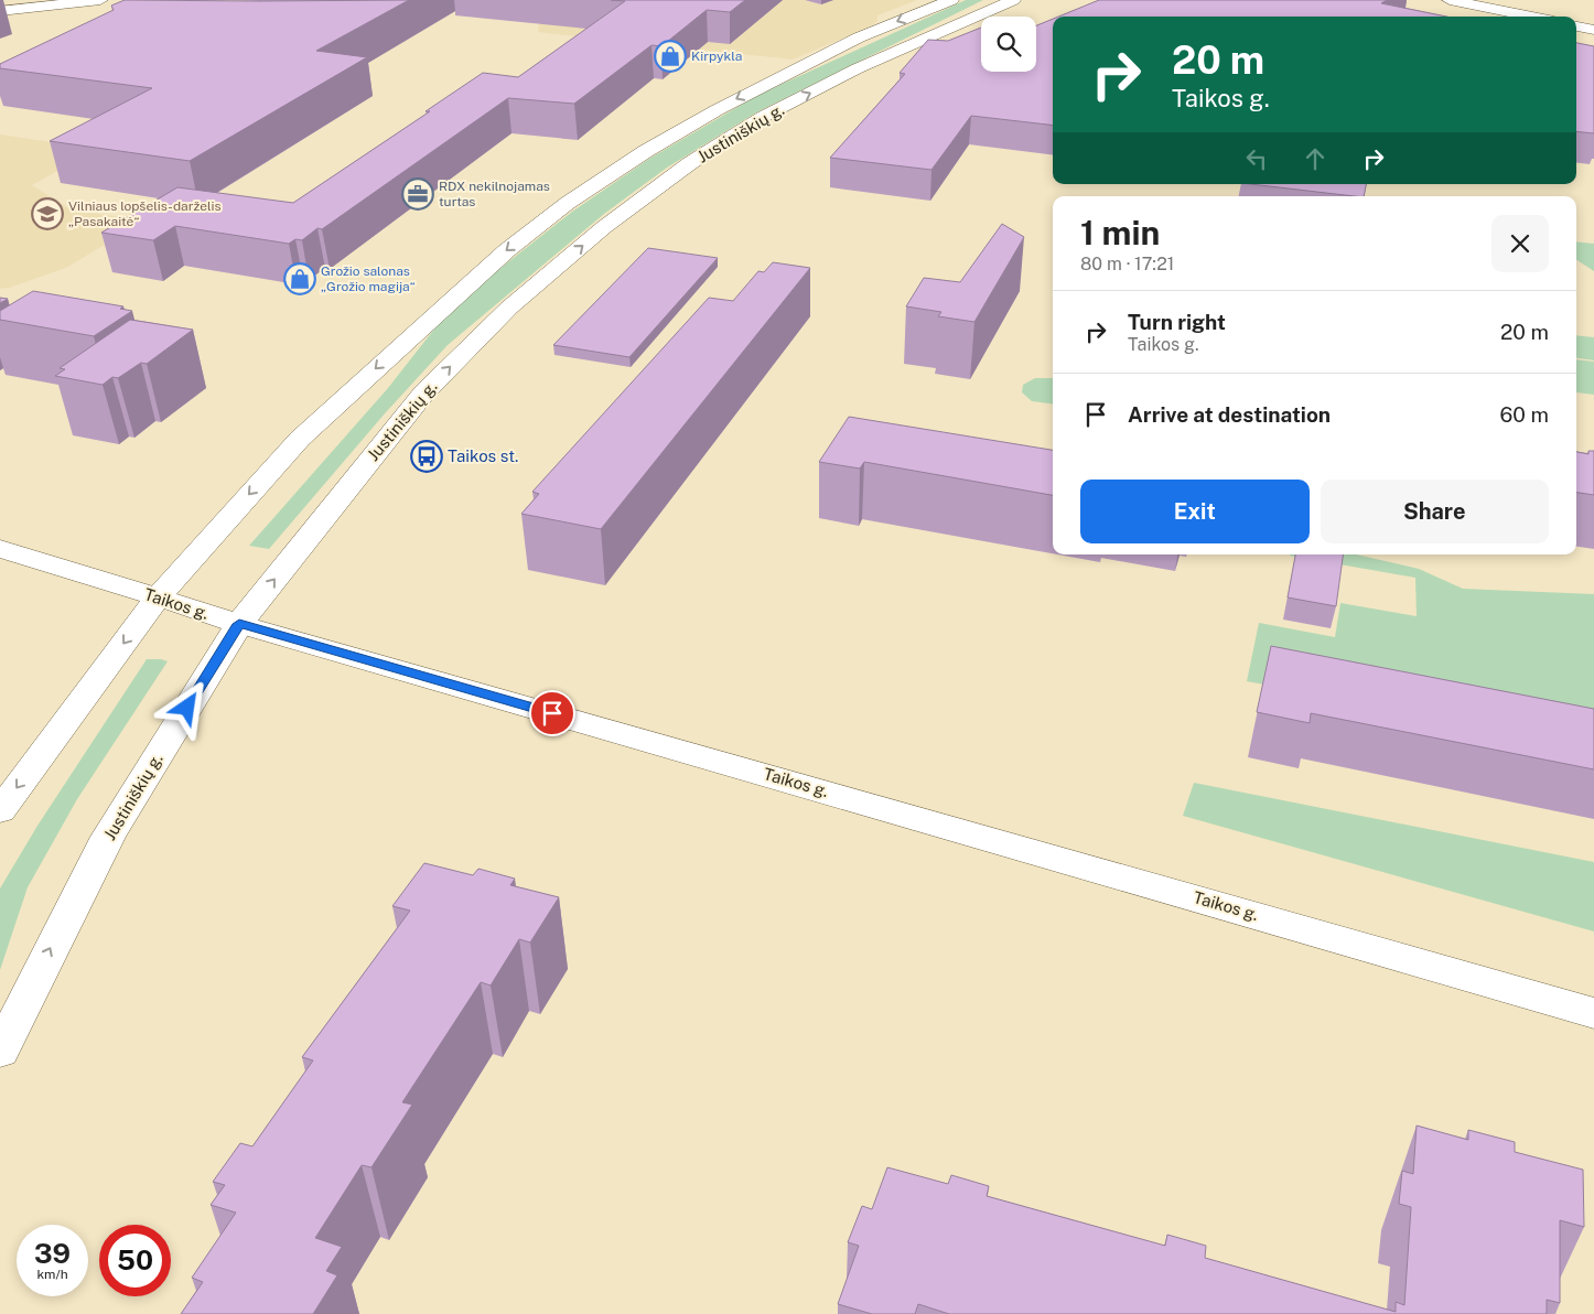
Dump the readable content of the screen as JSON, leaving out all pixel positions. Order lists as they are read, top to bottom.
{
  "streets": {
    "main road": ["Justiniškių g.", "Taikos g."]
  },
  "crossings": [
    ["Justiniškių g.", "Taikos g."]
  ],
  "places": {
    "shop": ["Kirpykla", "Grožio salonas „Grožio magija“"],
    "office": ["RDX nekilnojamas turtas"],
    "school or university": ["Vilniaus lopšelis-darželis „Pasakaitė“"],
    "bus stop": ["Taikos st."]
  },
  "page": {
    "turn": ["20 m", "Taikos g."],
    "heading": ["1 min", "80 m · 17:21"],
    "list": [
      {
        "name": "Turn right",
        "note": "Taikos g.",
        "value": "20 m"
      },
      {
        "name": "Arrive at destination",
        "value": "60 m"
      }
    ],
    "buttons": ["Exit", "Share"],
    "speed": "39 km/h",
    "limit": "50"
  }
}
